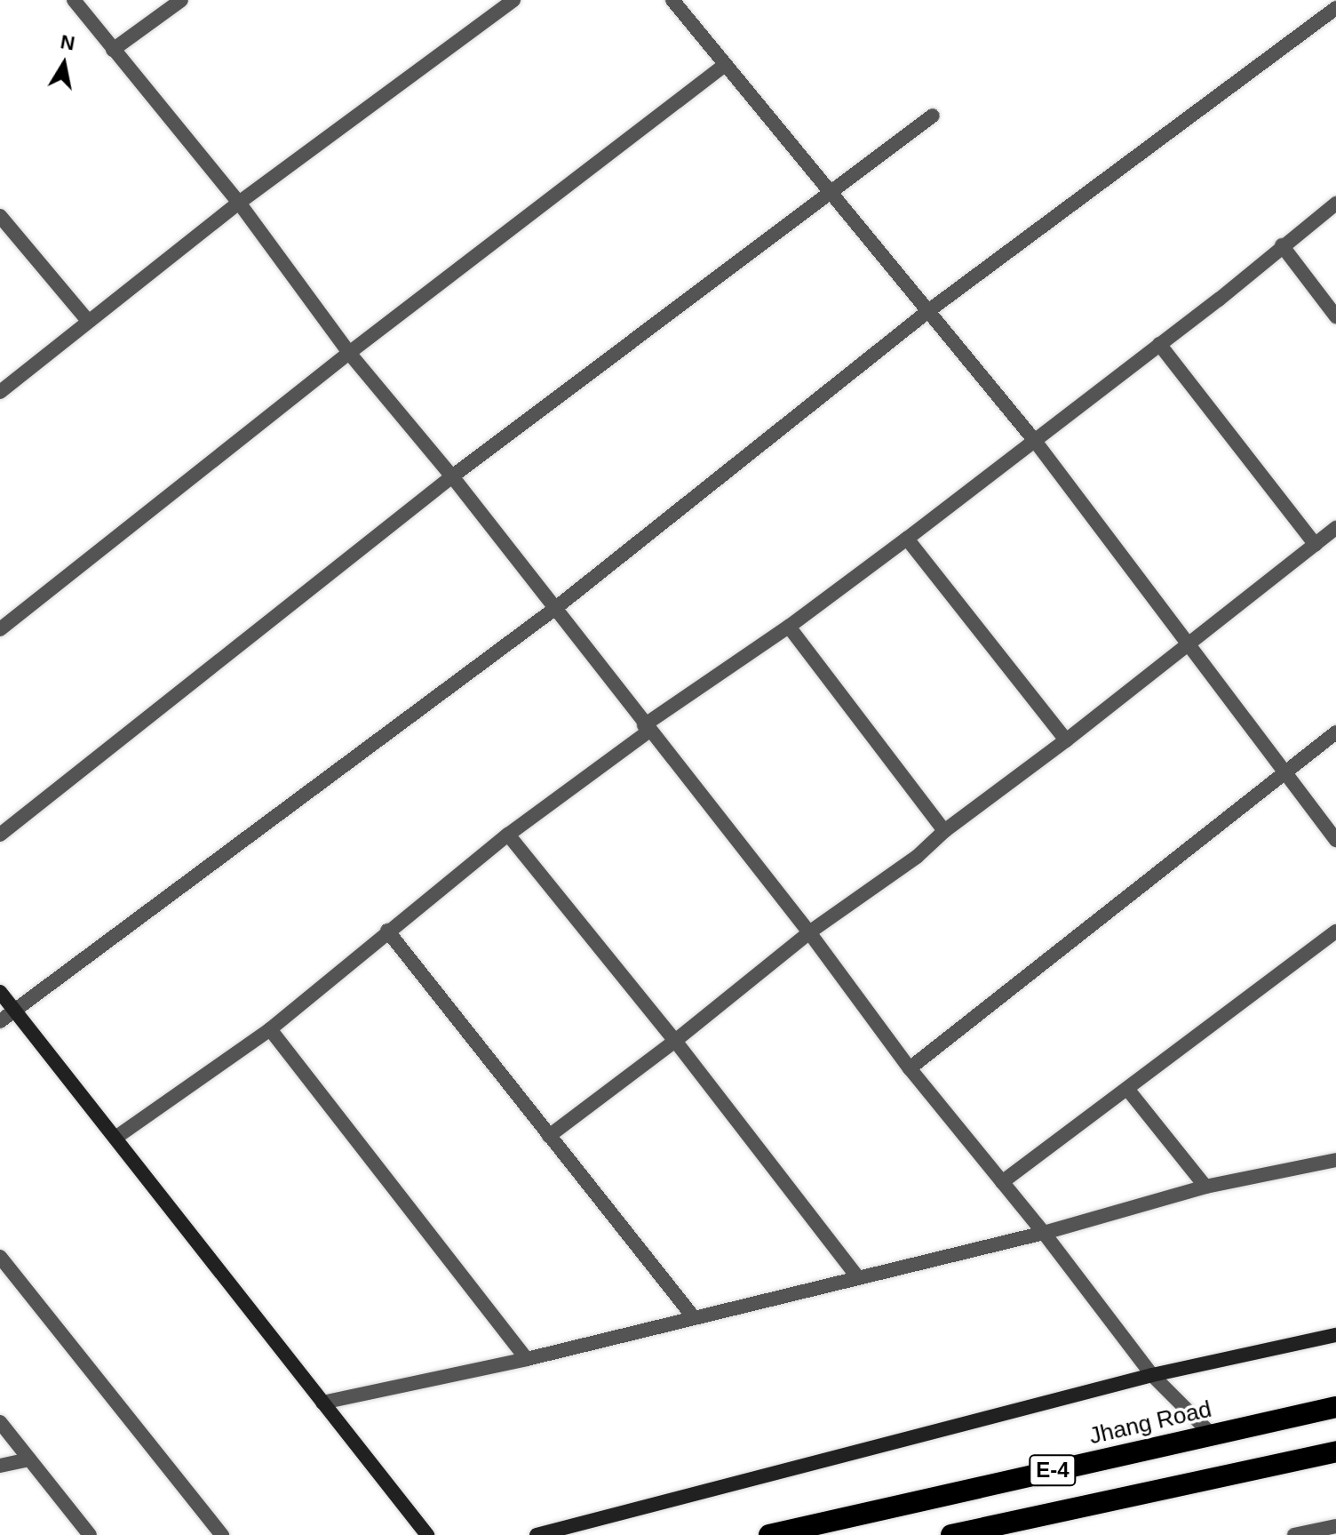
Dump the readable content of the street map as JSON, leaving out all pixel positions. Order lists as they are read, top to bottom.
{
  "streets": {
    "highway": ["Jhang Road", "E-4"]
  },
  "north": "top"
}
